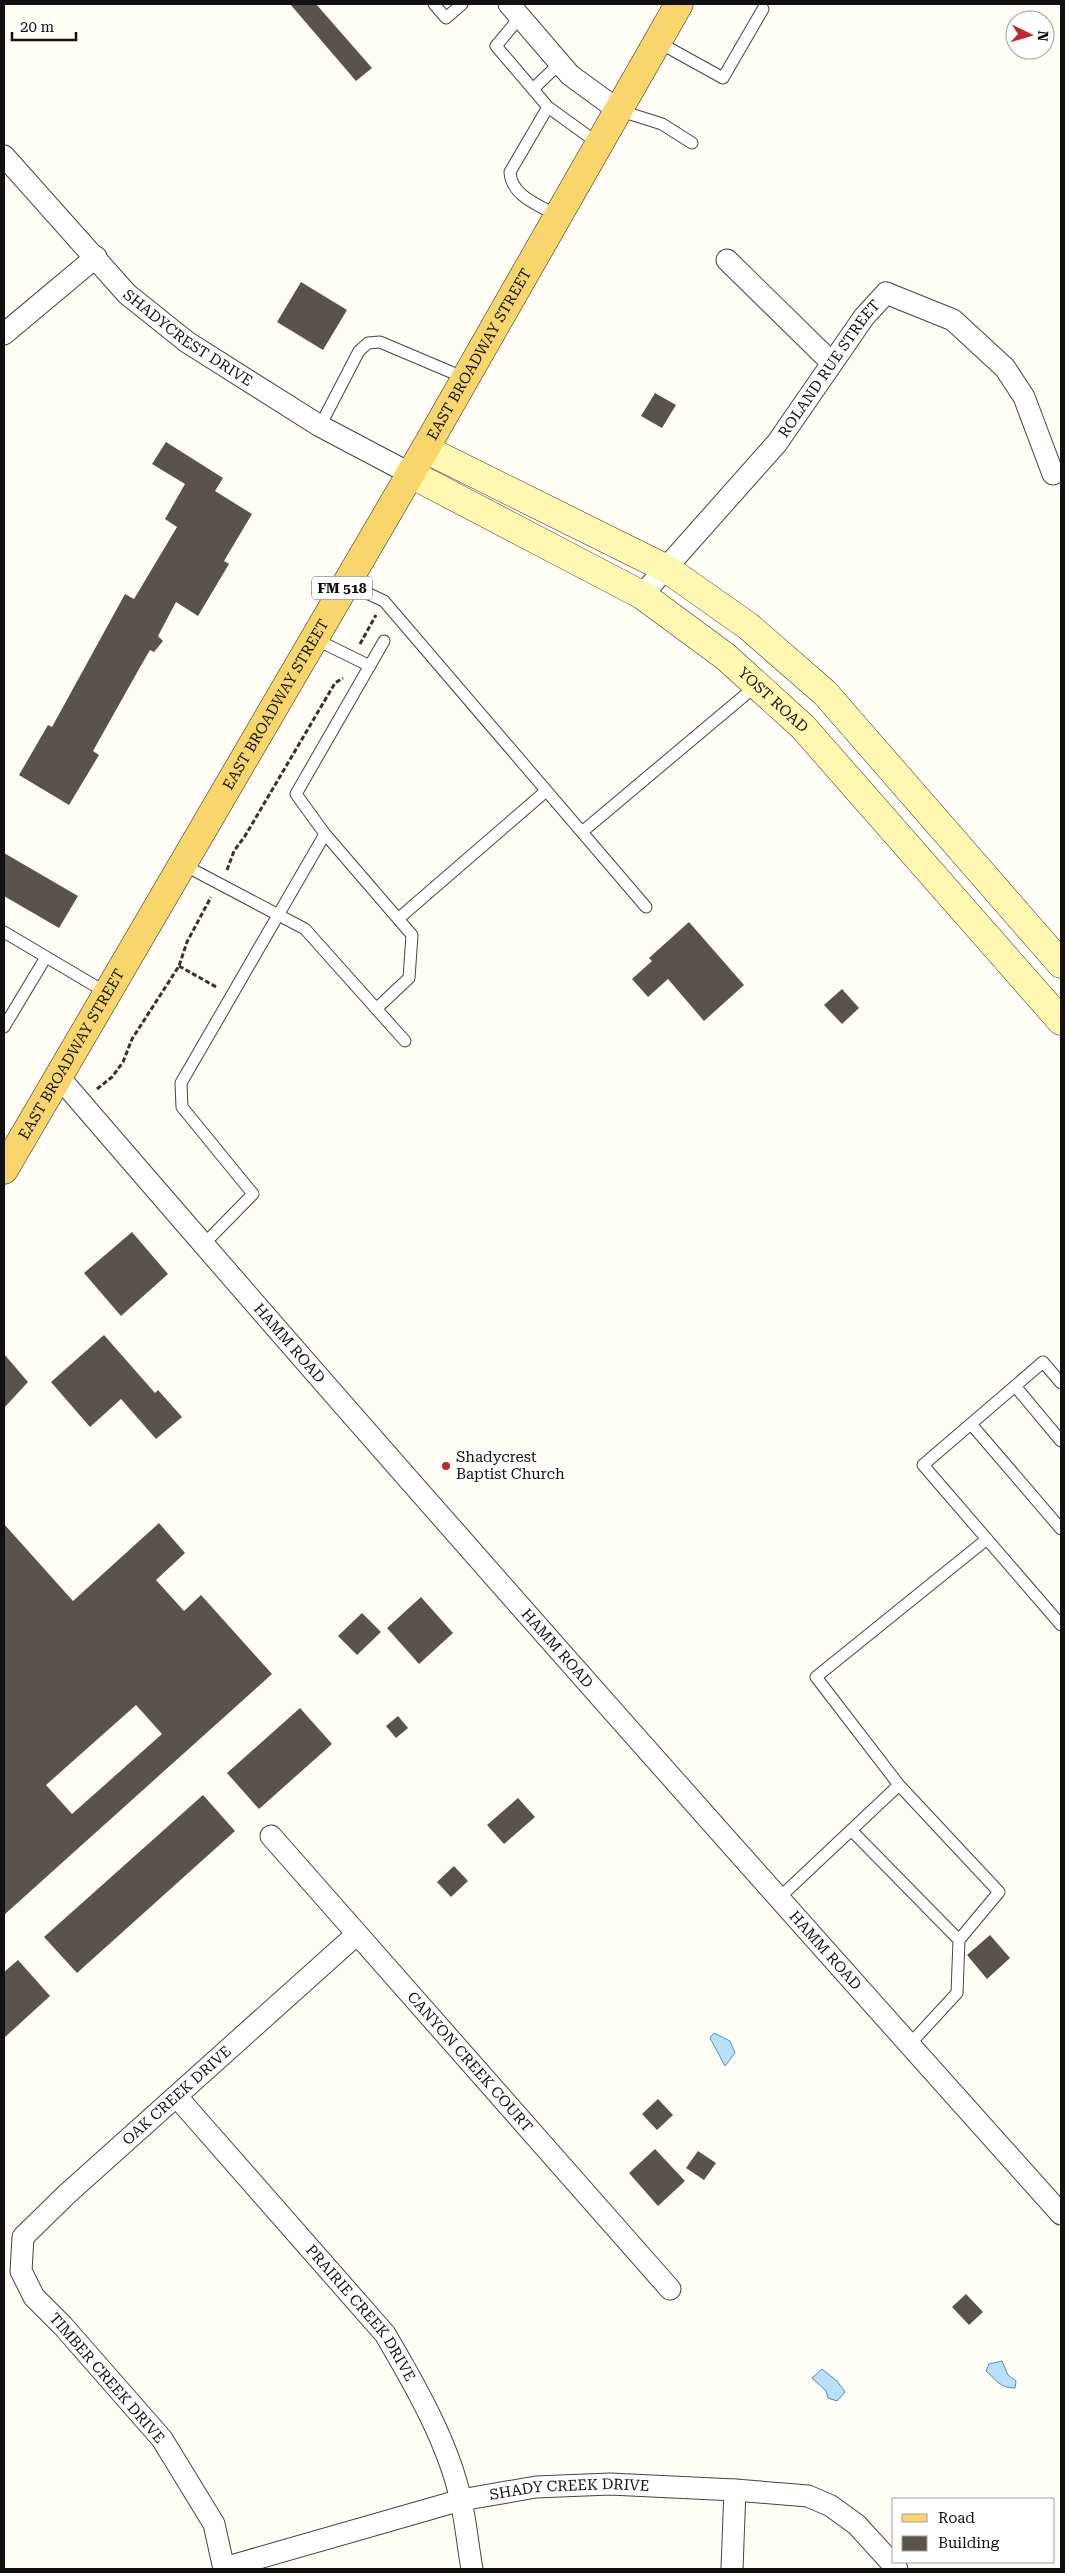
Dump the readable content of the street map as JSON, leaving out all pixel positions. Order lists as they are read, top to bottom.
{
  "streets": {
    "main road": ["EAST BROADWAY STREET", "FM 518", "YOST ROAD"],
    "street": [
      "SHADYCREST DRIVE",
      "ROLAND RUE STREET",
      "HAMM ROAD",
      "CANYON CREEK COURT",
      "OAK CREEK DRIVE",
      "PRAIRIE CREEK DRIVE",
      "TIMBER CREEK DRIVE",
      "SHADY CREEK DRIVE"
    ]
  },
  "crossings": [
    ["SHADYCREST DRIVE", "EAST BROADWAY STREET"],
    ["SHADYCREST DRIVE", "YOST ROAD"],
    ["EAST BROADWAY STREET", "YOST ROAD"],
    ["EAST BROADWAY STREET", "HAMM ROAD"],
    ["ROLAND RUE STREET", "YOST ROAD"],
    ["CANYON CREEK COURT", "OAK CREEK DRIVE"],
    ["OAK CREEK DRIVE", "PRAIRIE CREEK DRIVE"],
    ["OAK CREEK DRIVE", "TIMBER CREEK DRIVE"],
    ["PRAIRIE CREEK DRIVE", "SHADY CREEK DRIVE"],
    ["TIMBER CREEK DRIVE", "SHADY CREEK DRIVE"]
  ],
  "places": ["Shadycrest Baptist Church"],
  "legend": ["Road", "Building"],
  "scale_bar": "20 m",
  "north": "right"
}
